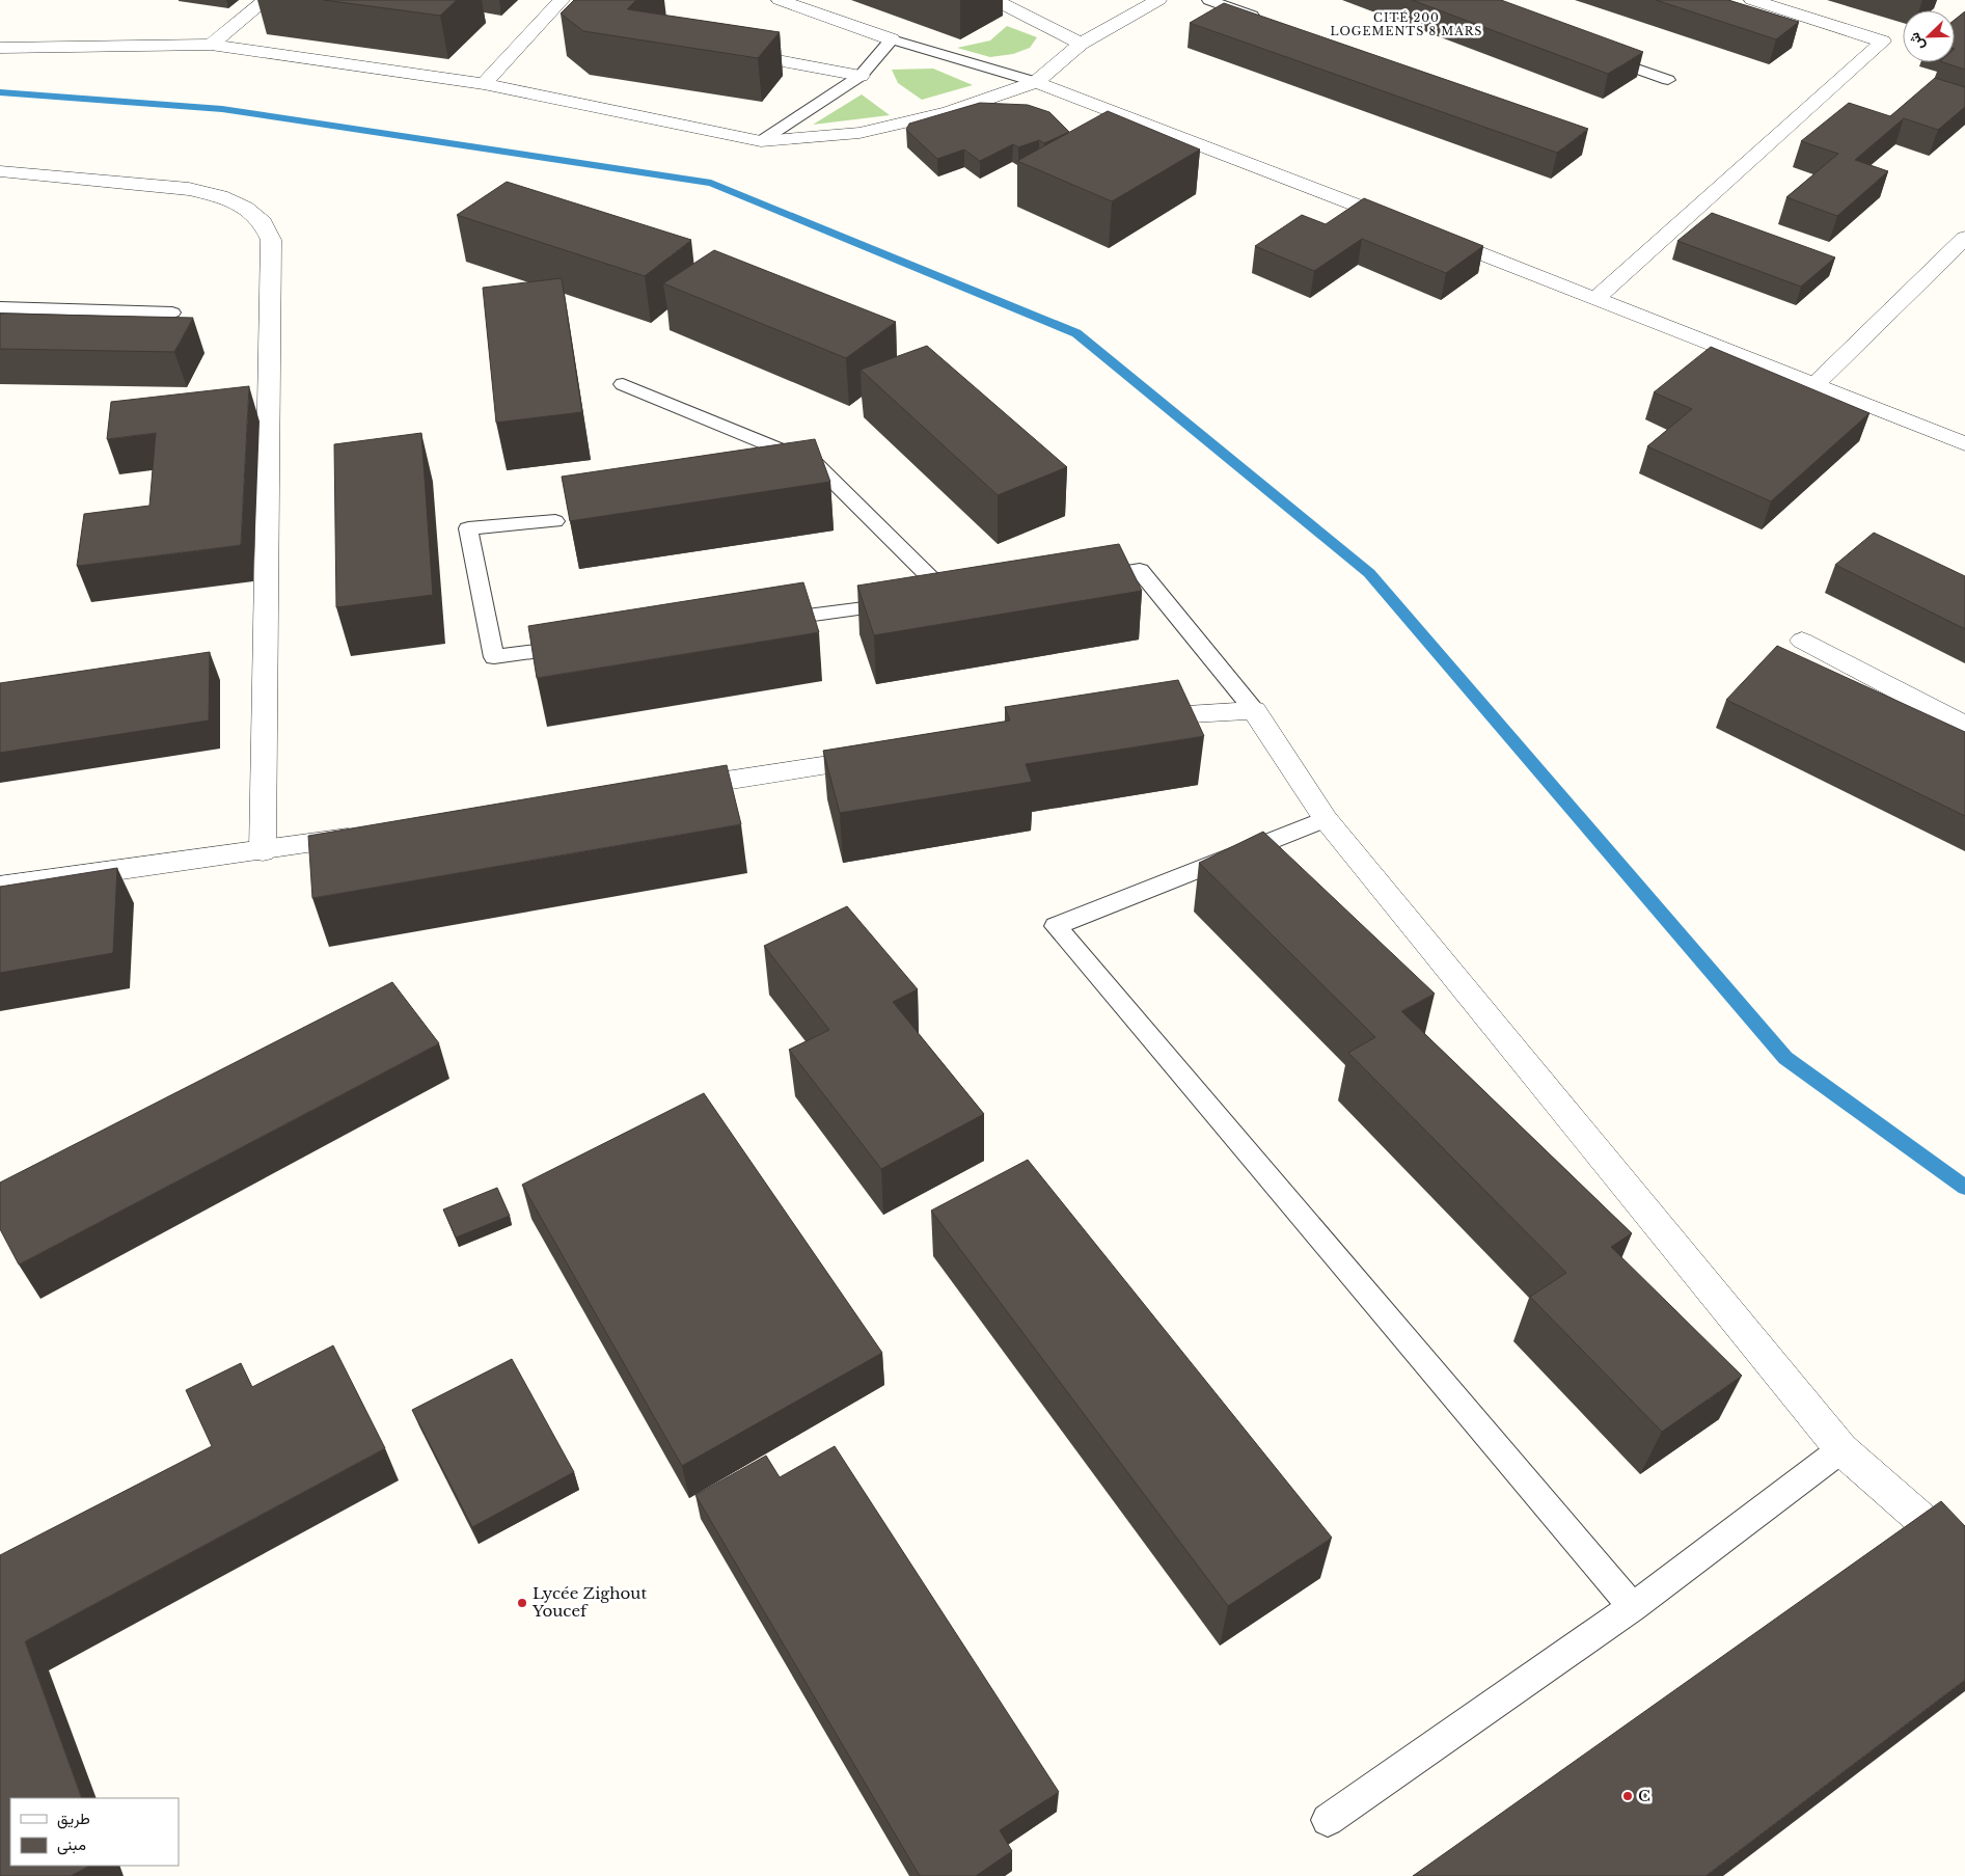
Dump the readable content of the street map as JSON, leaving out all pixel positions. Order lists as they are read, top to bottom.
{
  "districts": ["CITÉ 200 LOGEMENTS 8 MARS"],
  "places": ["Lycée Zighout Youcef", "C"],
  "legend": ["طريق", "مبنى"],
  "north": "bottom left"
}
